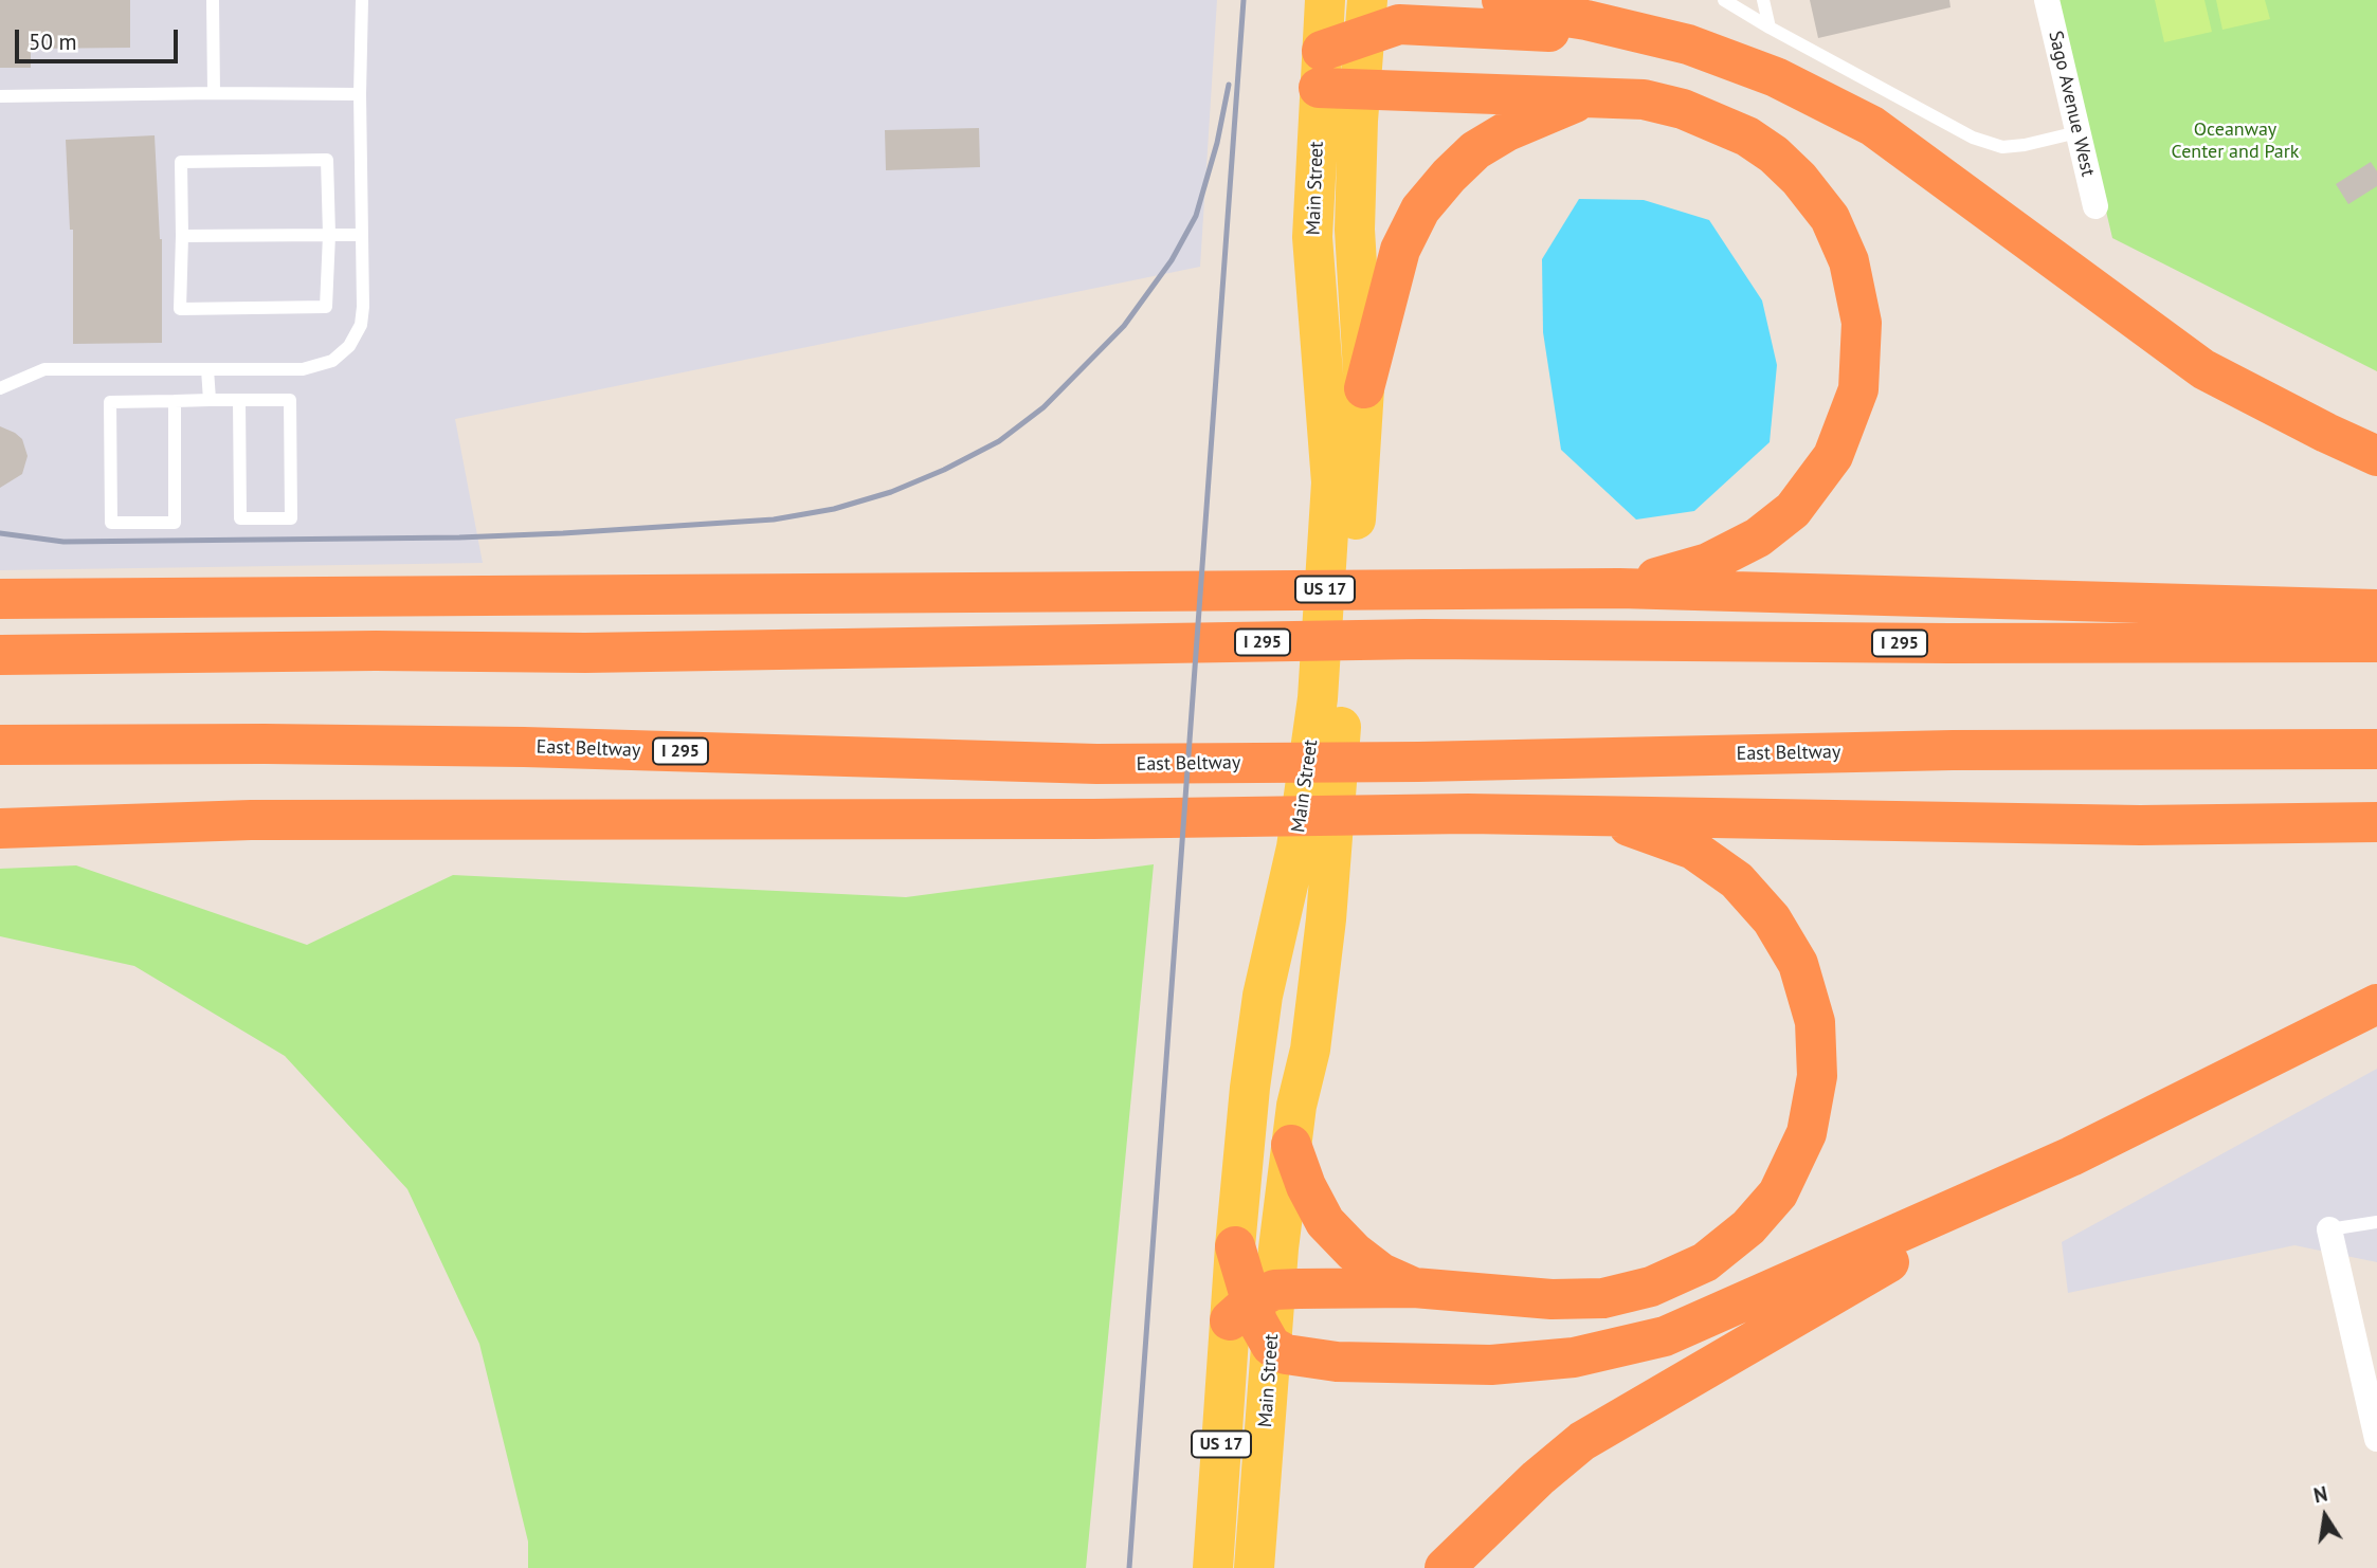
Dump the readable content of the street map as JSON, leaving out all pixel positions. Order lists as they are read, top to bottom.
{
  "streets": {
    "highway": ["I 295", "East Beltway"],
    "main road": ["Main Street", "US 17"],
    "street": ["Sago Avenue West"]
  },
  "parks": ["Oceanway Center and Park"],
  "scale_bar": "50 m",
  "north": "top"
}
